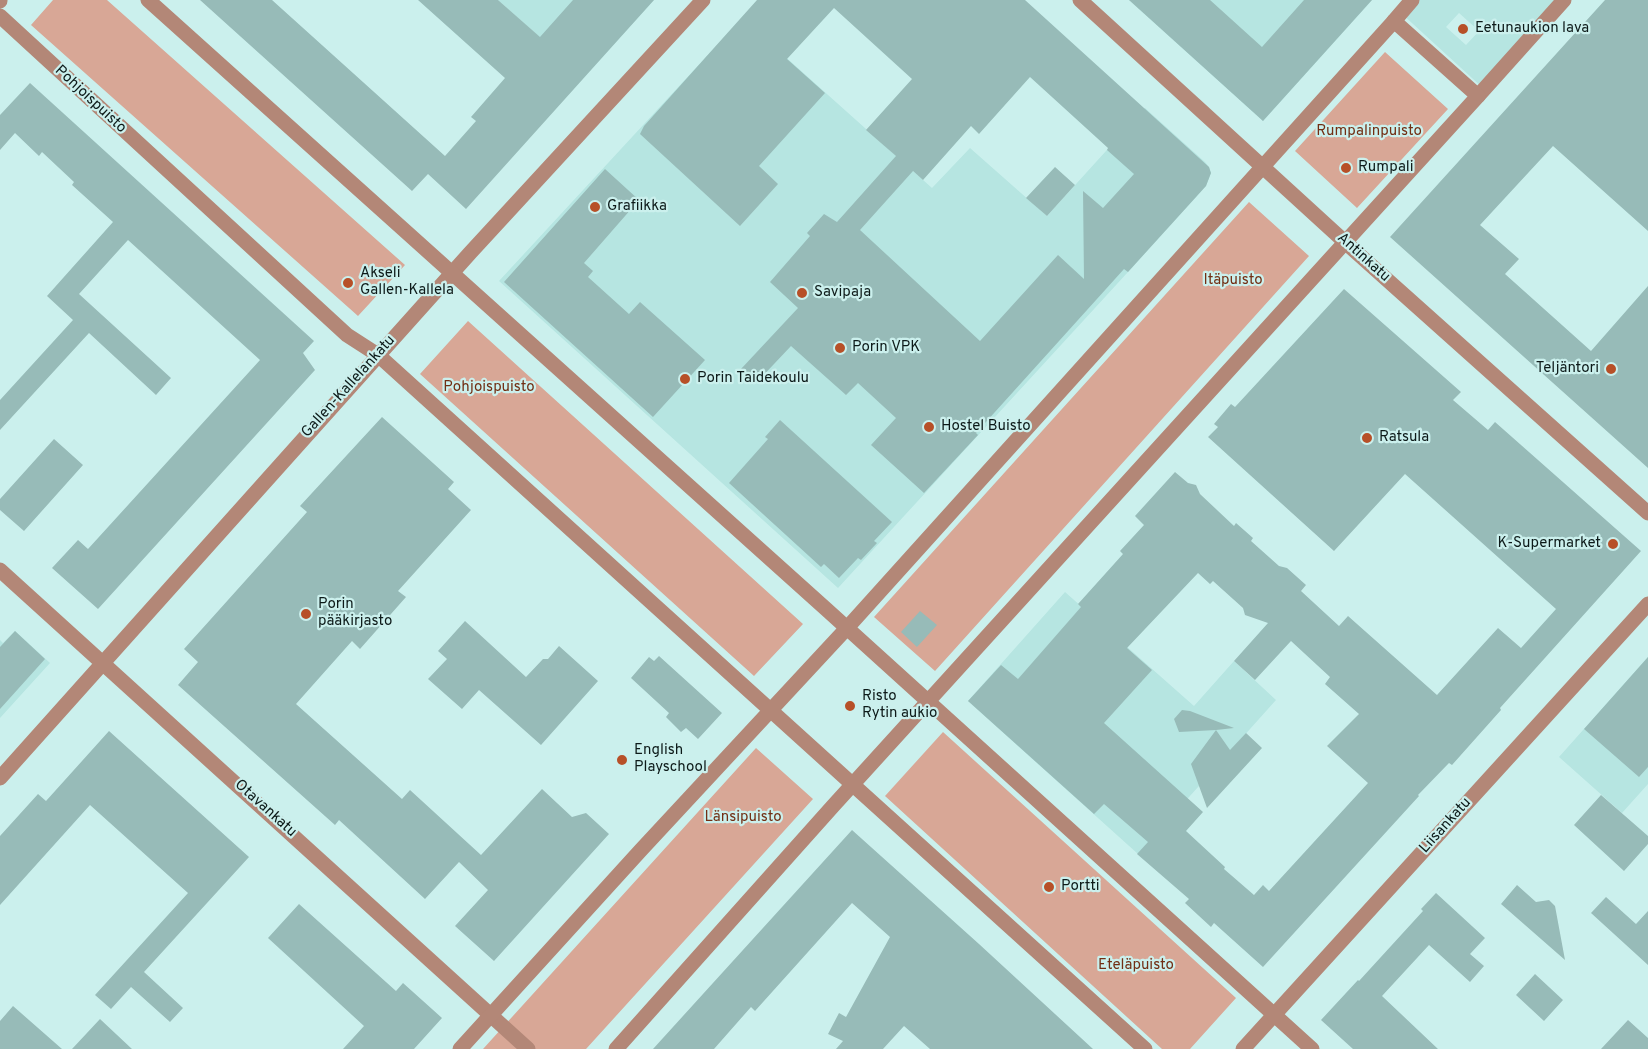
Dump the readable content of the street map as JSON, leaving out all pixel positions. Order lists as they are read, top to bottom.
{
  "streets": {
    "street": [
      "Pohjoispuisto",
      "Antinkatu",
      "Gallen-Kallelankatu",
      "Otavankatu",
      "Liisankatu"
    ]
  },
  "crossings": [
    ["Pohjoispuisto", "Gallen-Kallelankatu"],
    ["Gallen-Kallelankatu", "Otavankatu"]
  ],
  "parks": [
    "Rumpalinpuisto",
    "Itäpuisto",
    "Pohjoispuisto",
    "Länsipuisto",
    "Eteläpuisto"
  ],
  "places": [
    "Eetunaukion lava",
    "Rumpali",
    "Grafiikka",
    "Akseli Gallen-Kallela",
    "Savipaja",
    "Porin VPK",
    "Teljäntori",
    "Porin Taidekoulu",
    "Hostel Buisto",
    "Ratsula",
    "K-Supermarket",
    "Porin pääkirjasto",
    "Risto Rytin aukio",
    "English Playschool",
    "Portti"
  ]
}
